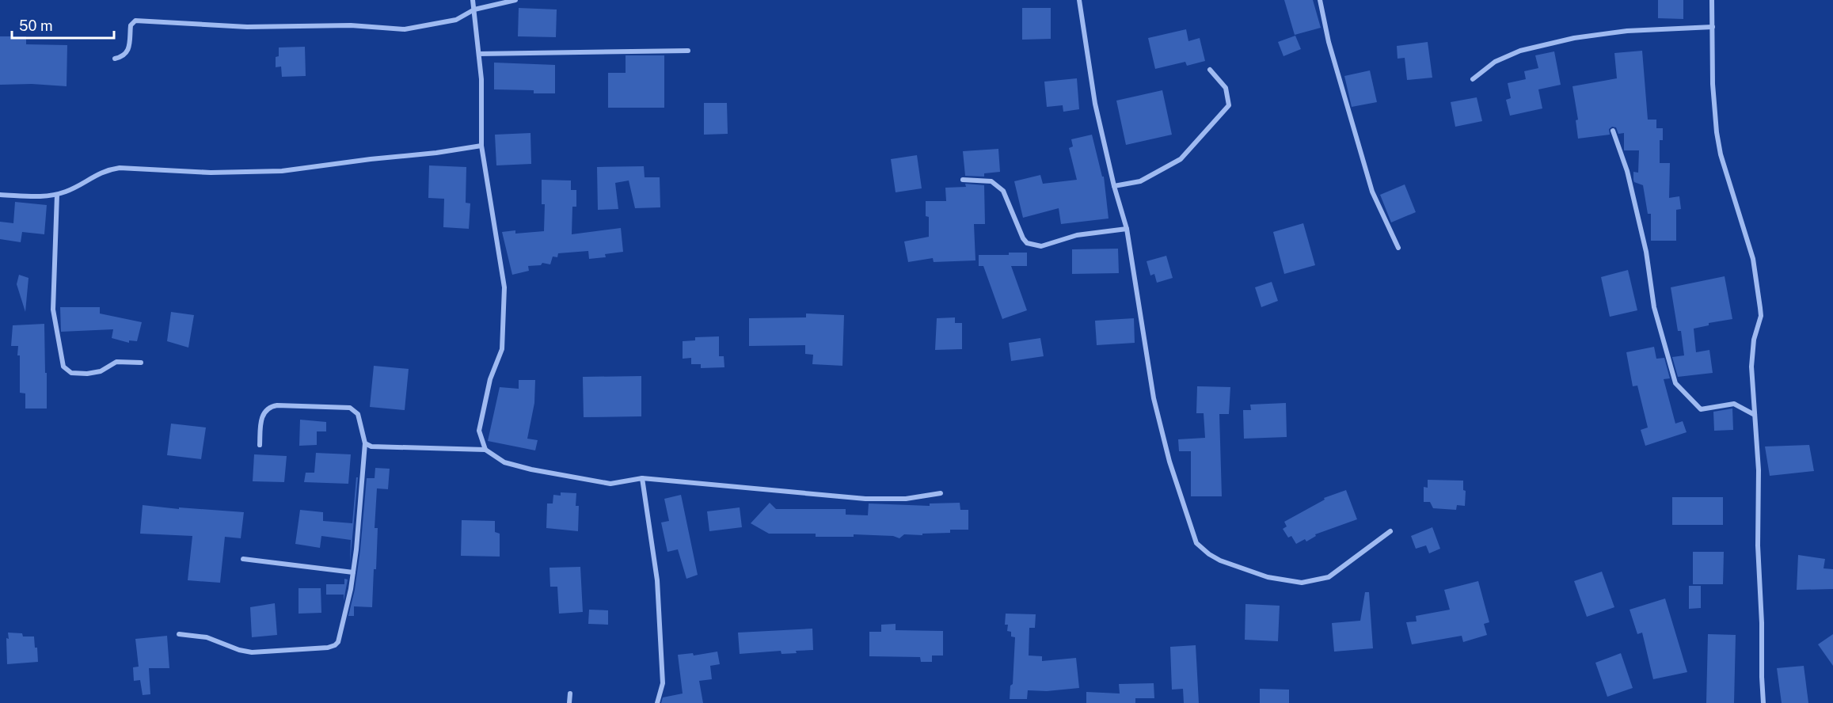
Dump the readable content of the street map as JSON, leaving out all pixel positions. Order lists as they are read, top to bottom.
{
  "scale_bar": "50 m"
}
